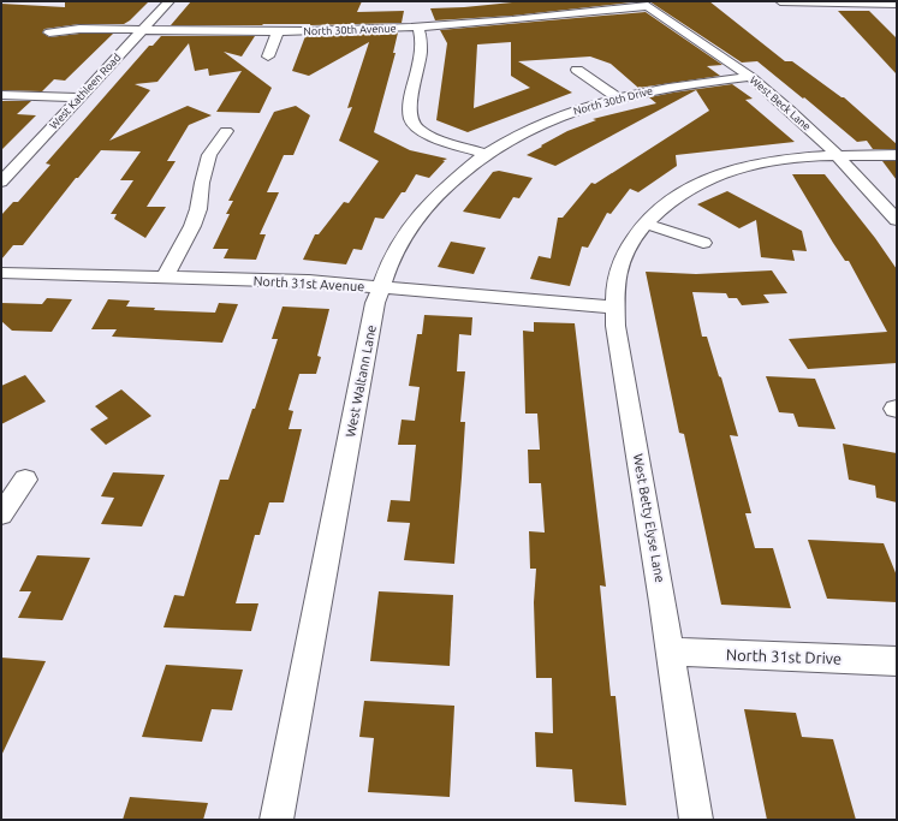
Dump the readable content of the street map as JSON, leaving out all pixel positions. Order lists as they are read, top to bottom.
{
  "streets": {
    "street": [
      "North 30th Avenue",
      "West Kathleen Road",
      "North 30th Drive",
      "West Beck Lane",
      "North 31st Avenue",
      "West Waltann Lane",
      "West Betty Elyse Lane",
      "North 31st Drive"
    ]
  },
  "crossings": [
    ["North 30th Avenue", "West Kathleen Road"],
    ["North 30th Avenue", "West Beck Lane"],
    ["North 30th Drive", "West Beck Lane"],
    ["North 30th Drive", "West Waltann Lane"],
    ["West Beck Lane", "West Betty Elyse Lane"],
    ["North 31st Avenue", "West Waltann Lane"],
    ["North 31st Avenue", "West Betty Elyse Lane"],
    ["West Betty Elyse Lane", "North 31st Drive"]
  ]
}
